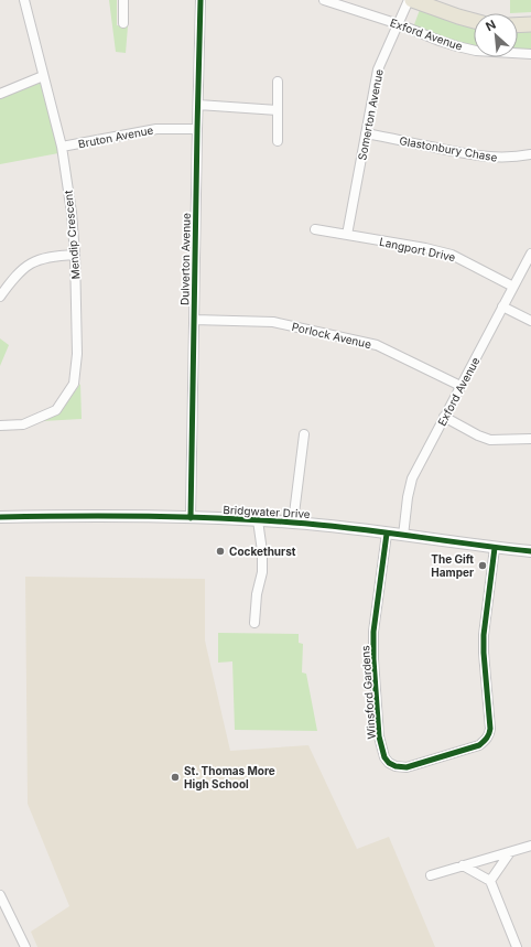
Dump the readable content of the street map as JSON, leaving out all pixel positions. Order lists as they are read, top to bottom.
{
  "streets": {
    "street": [
      "Exford Avenue",
      "Somerton Avenue",
      "Bruton Avenue",
      "Glastonbury Chase",
      "Mendip Crescent",
      "Langport Drive",
      "Dulverton Avenue",
      "Porlock Avenue",
      "Bridgwater Drive",
      "Winsford Gardens"
    ]
  },
  "crossings": [
    ["Exford Avenue", "Somerton Avenue"],
    ["Exford Avenue", "Langport Drive"],
    ["Exford Avenue", "Porlock Avenue"],
    ["Exford Avenue", "Bridgwater Drive"],
    ["Somerton Avenue", "Glastonbury Chase"],
    ["Somerton Avenue", "Langport Drive"],
    ["Bruton Avenue", "Mendip Crescent"],
    ["Bruton Avenue", "Dulverton Avenue"],
    ["Dulverton Avenue", "Porlock Avenue"],
    ["Dulverton Avenue", "Bridgwater Drive"],
    ["Bridgwater Drive", "Winsford Gardens"]
  ],
  "places": ["Cockethurst", "The Gift Hamper", "St. Thomas More High School"],
  "north": "top left"
}
